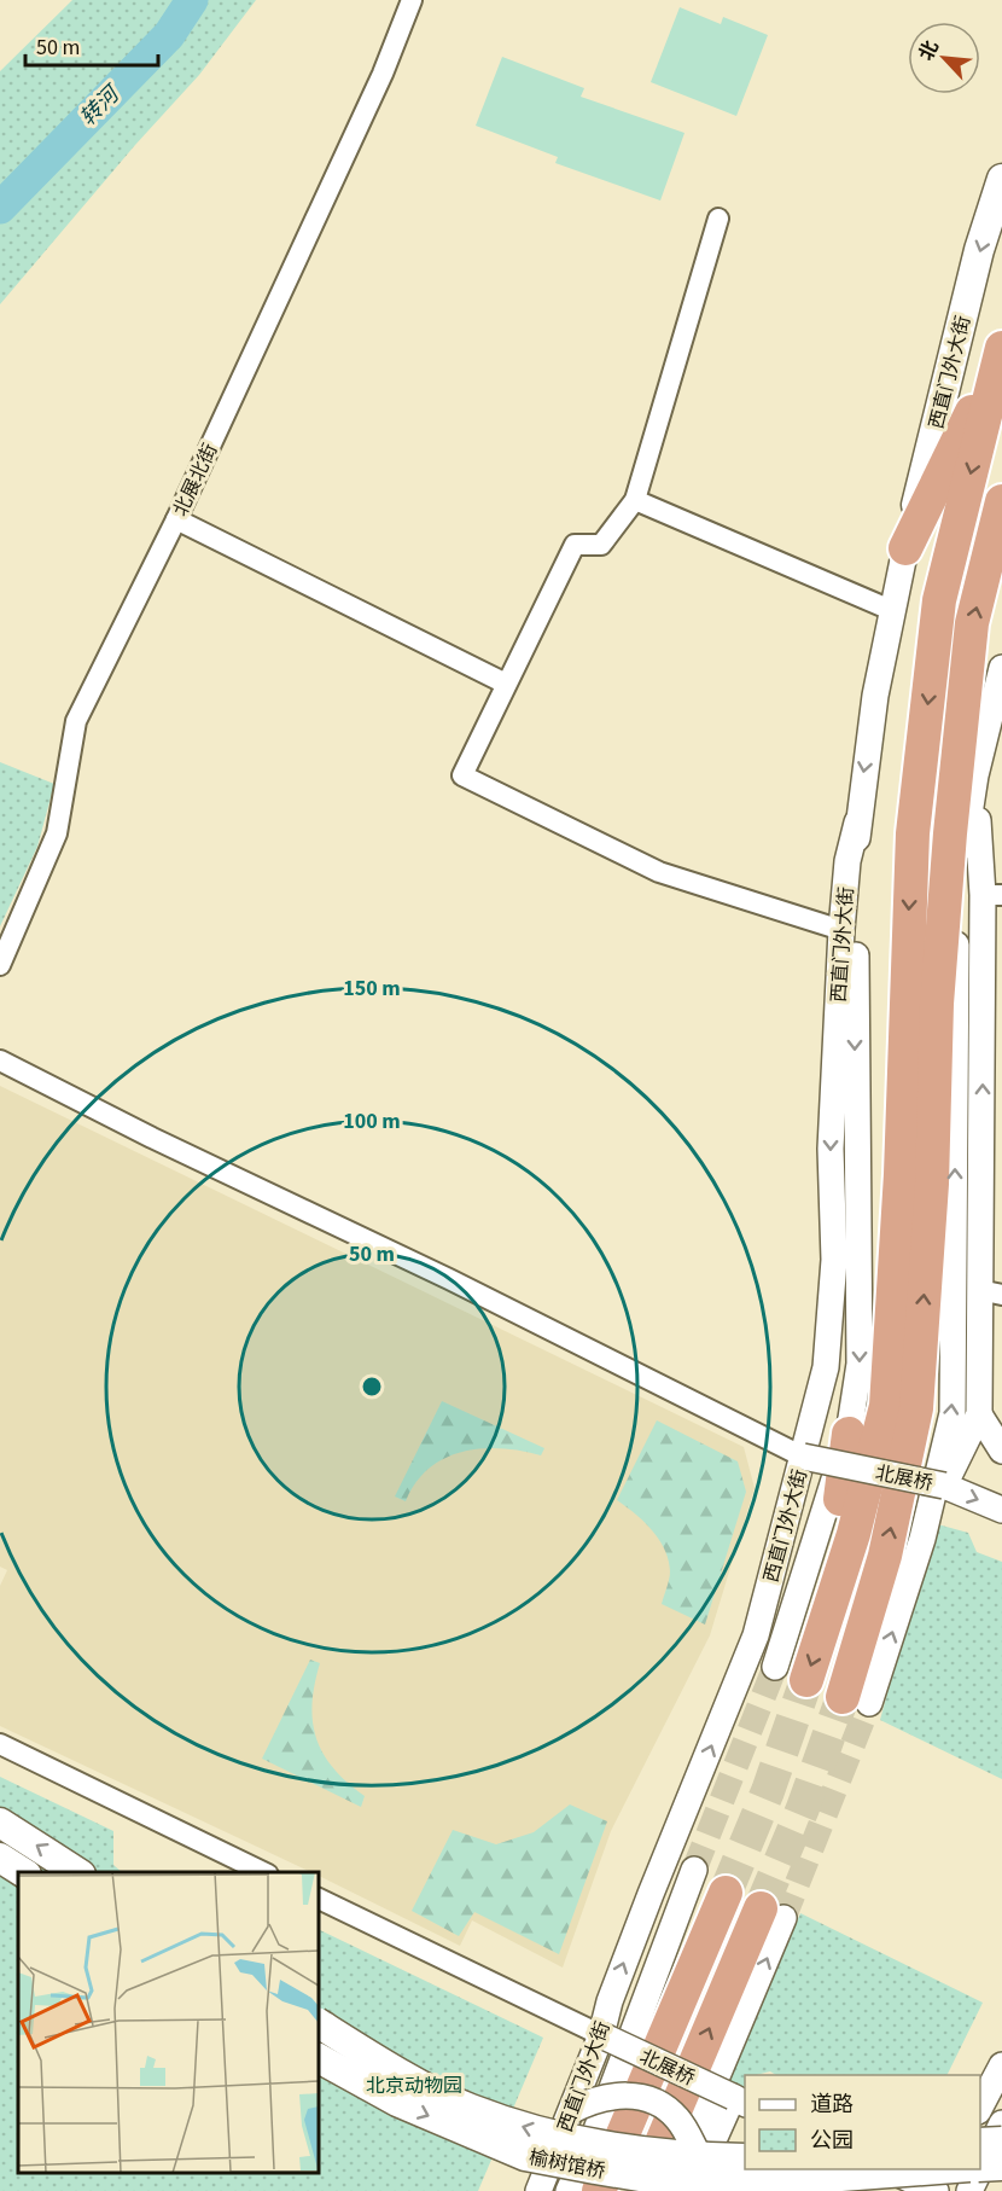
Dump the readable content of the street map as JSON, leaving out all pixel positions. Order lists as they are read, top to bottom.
{
  "streets": {
    "highway": ["西直门外大街"],
    "main road": ["榆树馆桥"],
    "street": ["北展北街", "北展桥"]
  },
  "crossings": [
    ["西直门外大街", "北展桥"]
  ],
  "water": ["转河"],
  "parks": ["北京动物园"],
  "legend": ["道路", "公园"],
  "scale_bar": "50 m",
  "north": "top left",
  "rings": ["150 m", "100 m", "50 m"]
}
